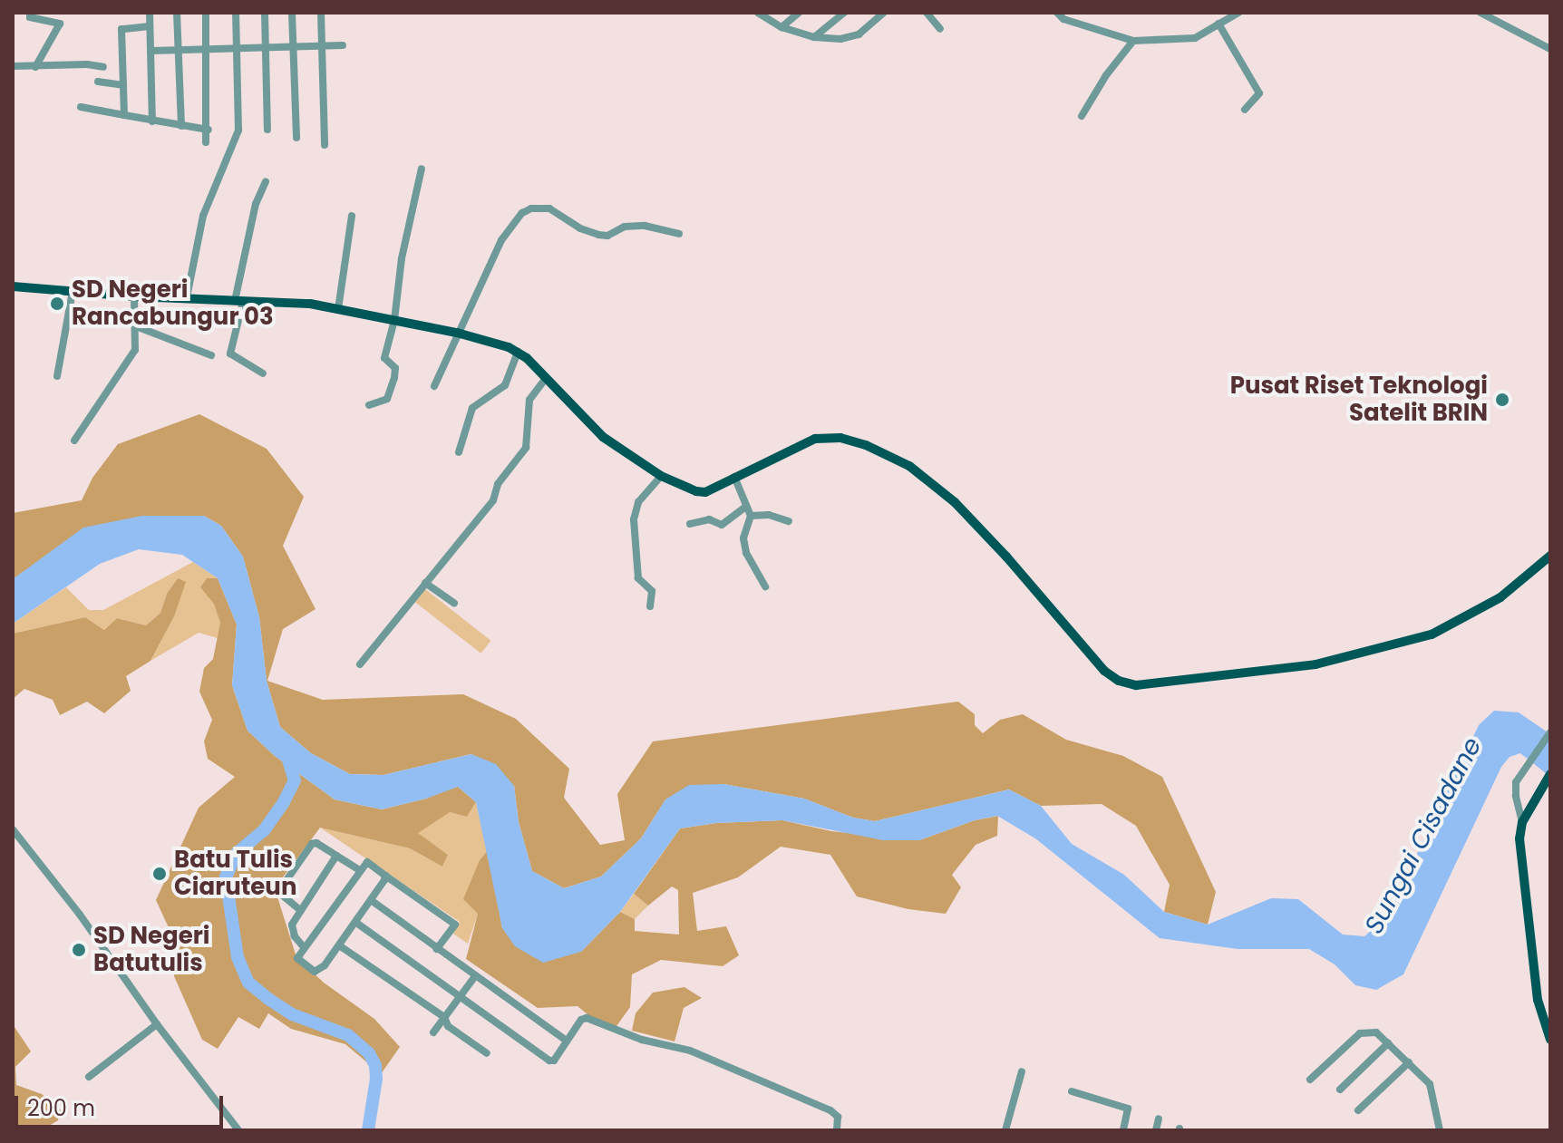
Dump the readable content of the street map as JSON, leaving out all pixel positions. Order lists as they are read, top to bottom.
{
  "water": ["Sungai Cisadane"],
  "places": [
    "SD Negeri Rancabungur 03",
    "Pusat Riset Teknologi Satelit BRIN",
    "Batu Tulis Ciaruteun",
    "SD Negeri Batutulis"
  ],
  "scale_bar": "200 m"
}
